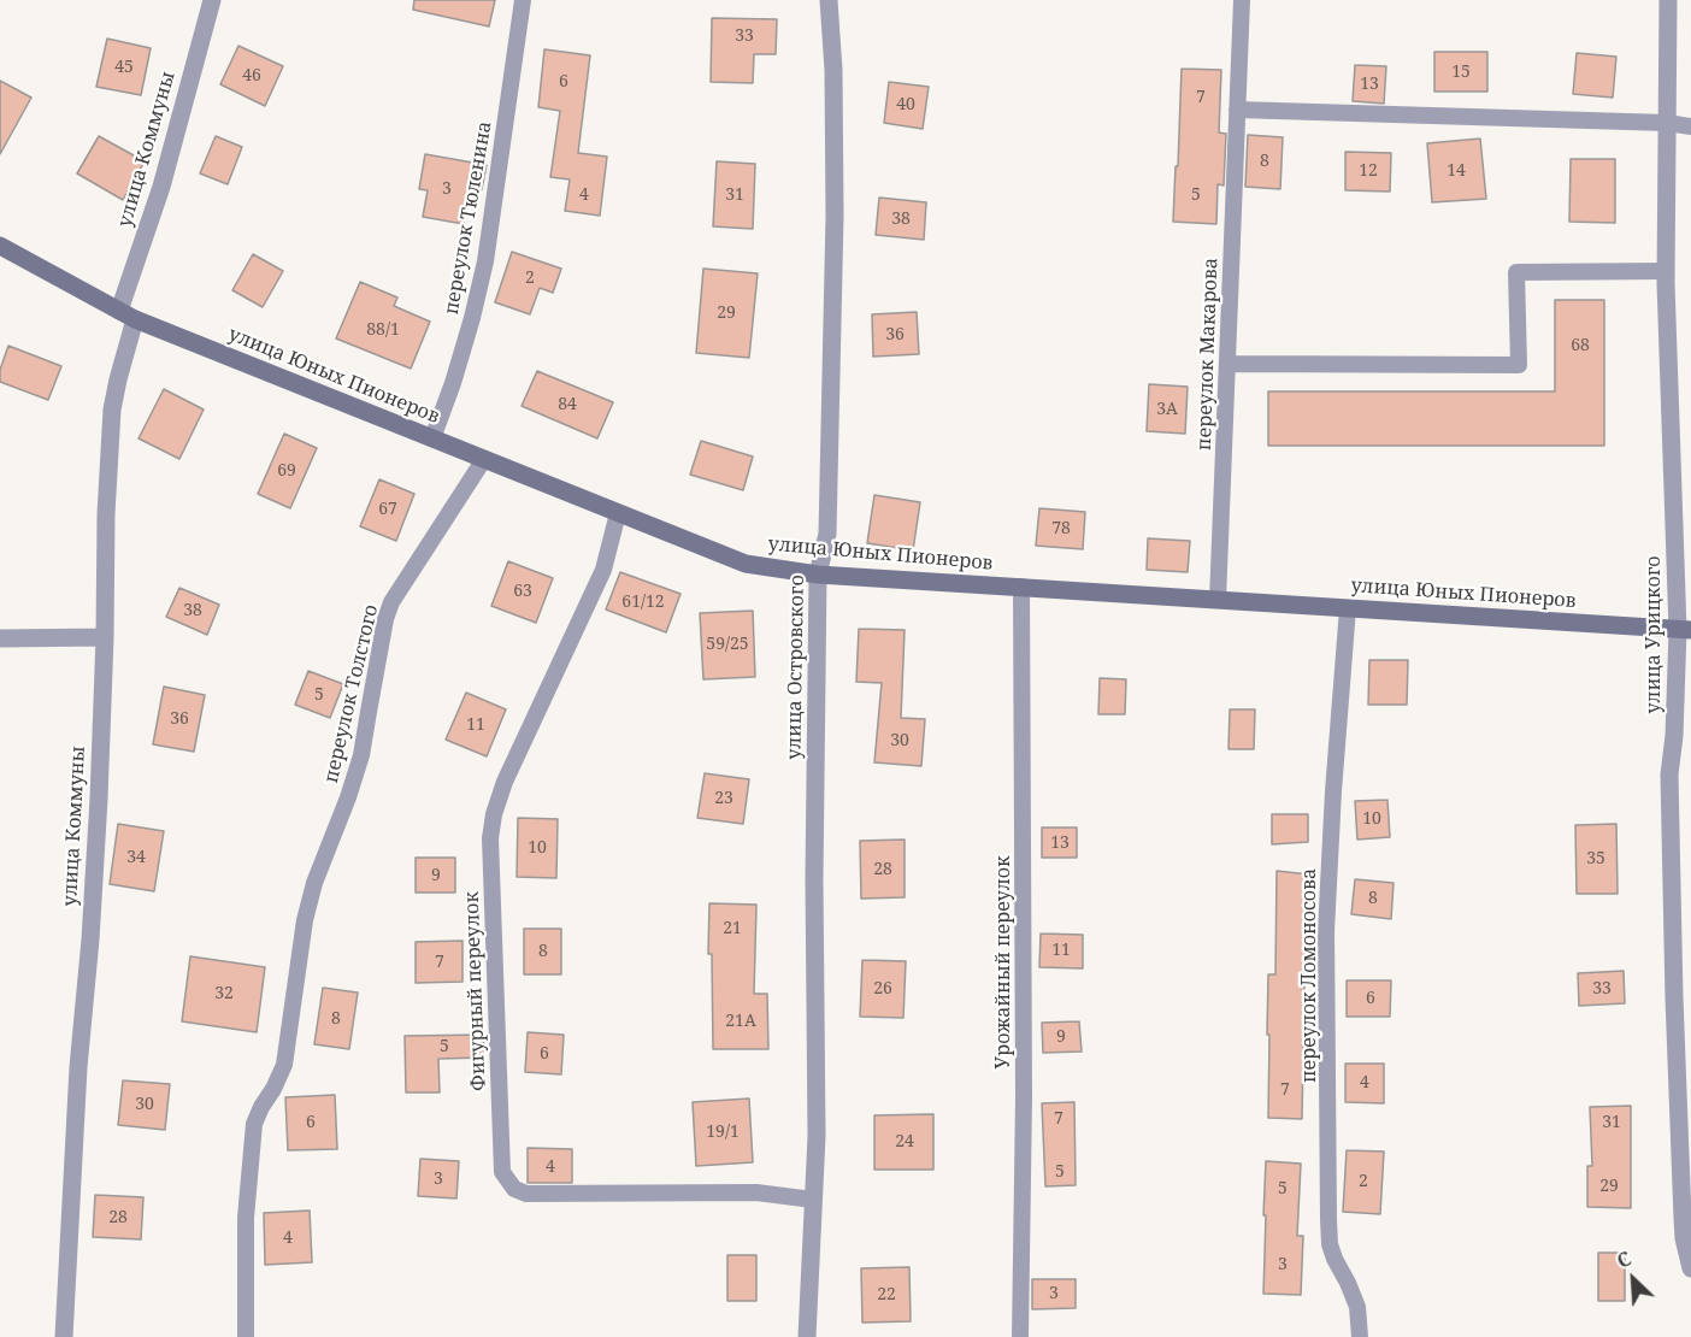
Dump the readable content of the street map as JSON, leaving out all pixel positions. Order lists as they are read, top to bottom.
{
  "streets": {
    "main road": ["улица Юных Пионеров"],
    "street": ["улица Коммуны", "улица Урицкого", "улица Островского"],
    "lane": [
      "переулок Тюленина",
      "переулок Макарова",
      "переулок Толстого",
      "Урожайный переулок",
      "переулок Ломоносова",
      "Фигурный переулок"
    ]
  },
  "crossings": [
    ["улица Коммуны", "улица Юных Пионеров"],
    ["переулок Тюленина", "улица Юных Пионеров"],
    ["переулок Макарова", "улица Юных Пионеров"],
    ["улица Юных Пионеров", "улица Урицкого"],
    ["улица Юных Пионеров", "улица Островского"],
    ["улица Юных Пионеров", "переулок Толстого"],
    ["улица Юных Пионеров", "Урожайный переулок"],
    ["улица Юных Пионеров", "переулок Ломоносова"],
    ["улица Юных Пионеров", "Фигурный переулок"],
    ["улица Островского", "Фигурный переулок"]
  ],
  "house_numbers": [
    "33",
    "45",
    "15",
    "46",
    "6",
    "13",
    "7",
    "40",
    "8",
    "12",
    "14",
    "3",
    "4",
    "31",
    "5",
    "38",
    "2",
    "29",
    "88/1",
    "36",
    "68",
    "84",
    "3А",
    "69",
    "67",
    "78",
    "63",
    "61/12",
    "38",
    "59/25",
    "5",
    "36",
    "11",
    "30",
    "23",
    "10",
    "13",
    "10",
    "34",
    "35",
    "28",
    "9",
    "8",
    "21",
    "11",
    "8",
    "7",
    "26",
    "33",
    "32",
    "6",
    "8",
    "21А",
    "9",
    "5",
    "6",
    "4",
    "7",
    "30",
    "7",
    "6",
    "31",
    "19/1",
    "24",
    "4",
    "5",
    "3",
    "2",
    "29",
    "5",
    "28",
    "4",
    "3",
    "3",
    "22"
  ],
  "north": "top left"
}
